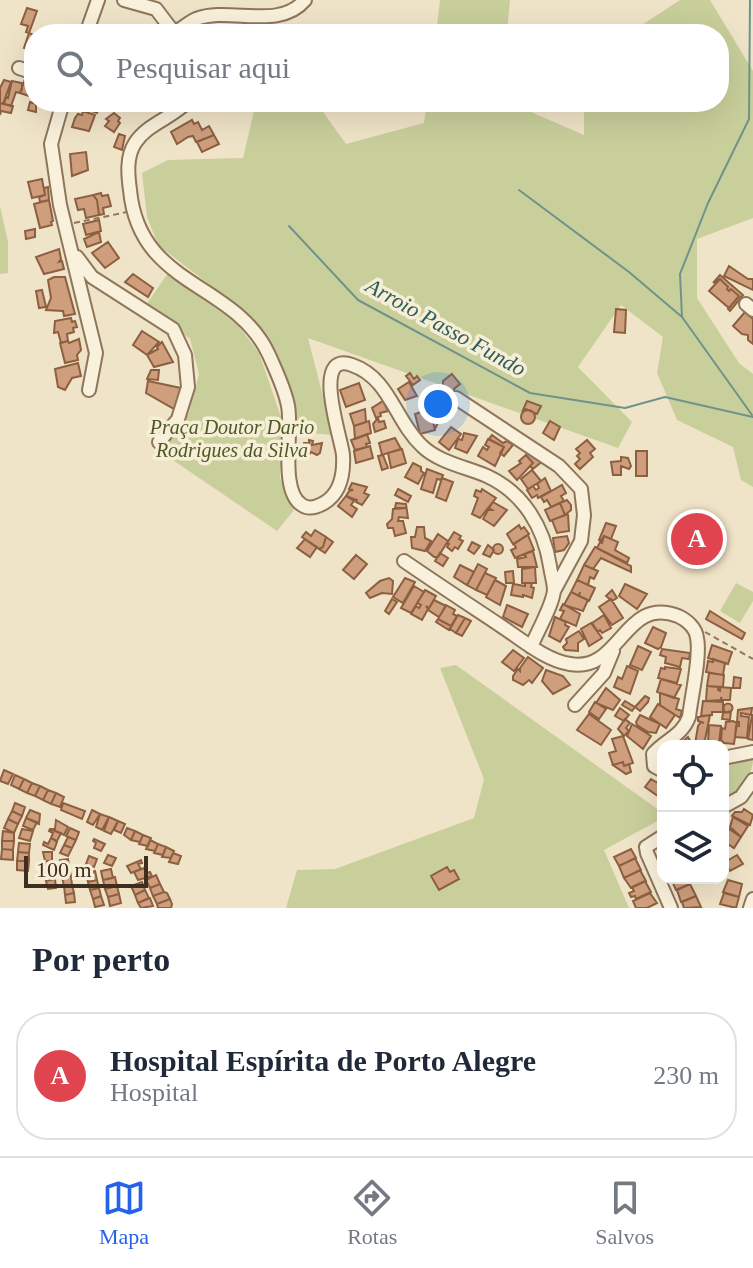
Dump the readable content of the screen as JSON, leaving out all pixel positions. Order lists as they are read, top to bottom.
{
  "water": ["Arroio Passo Fundo"],
  "parks": ["Praça Doutor Dario Rodrigues da Silva"],
  "scale_bar": "100 m",
  "page": {
    "search": "Pesquisar aqui",
    "pins": "A",
    "scale": "100 m",
    "heading": "Por perto",
    "list": [
      {
        "mark": "A",
        "name": "Hospital Espírita de Porto Alegre",
        "note": "Hospital",
        "value": "230 m"
      }
    ],
    "nav": ["Mapa", "Rotas", "Salvos"]
  }
}
